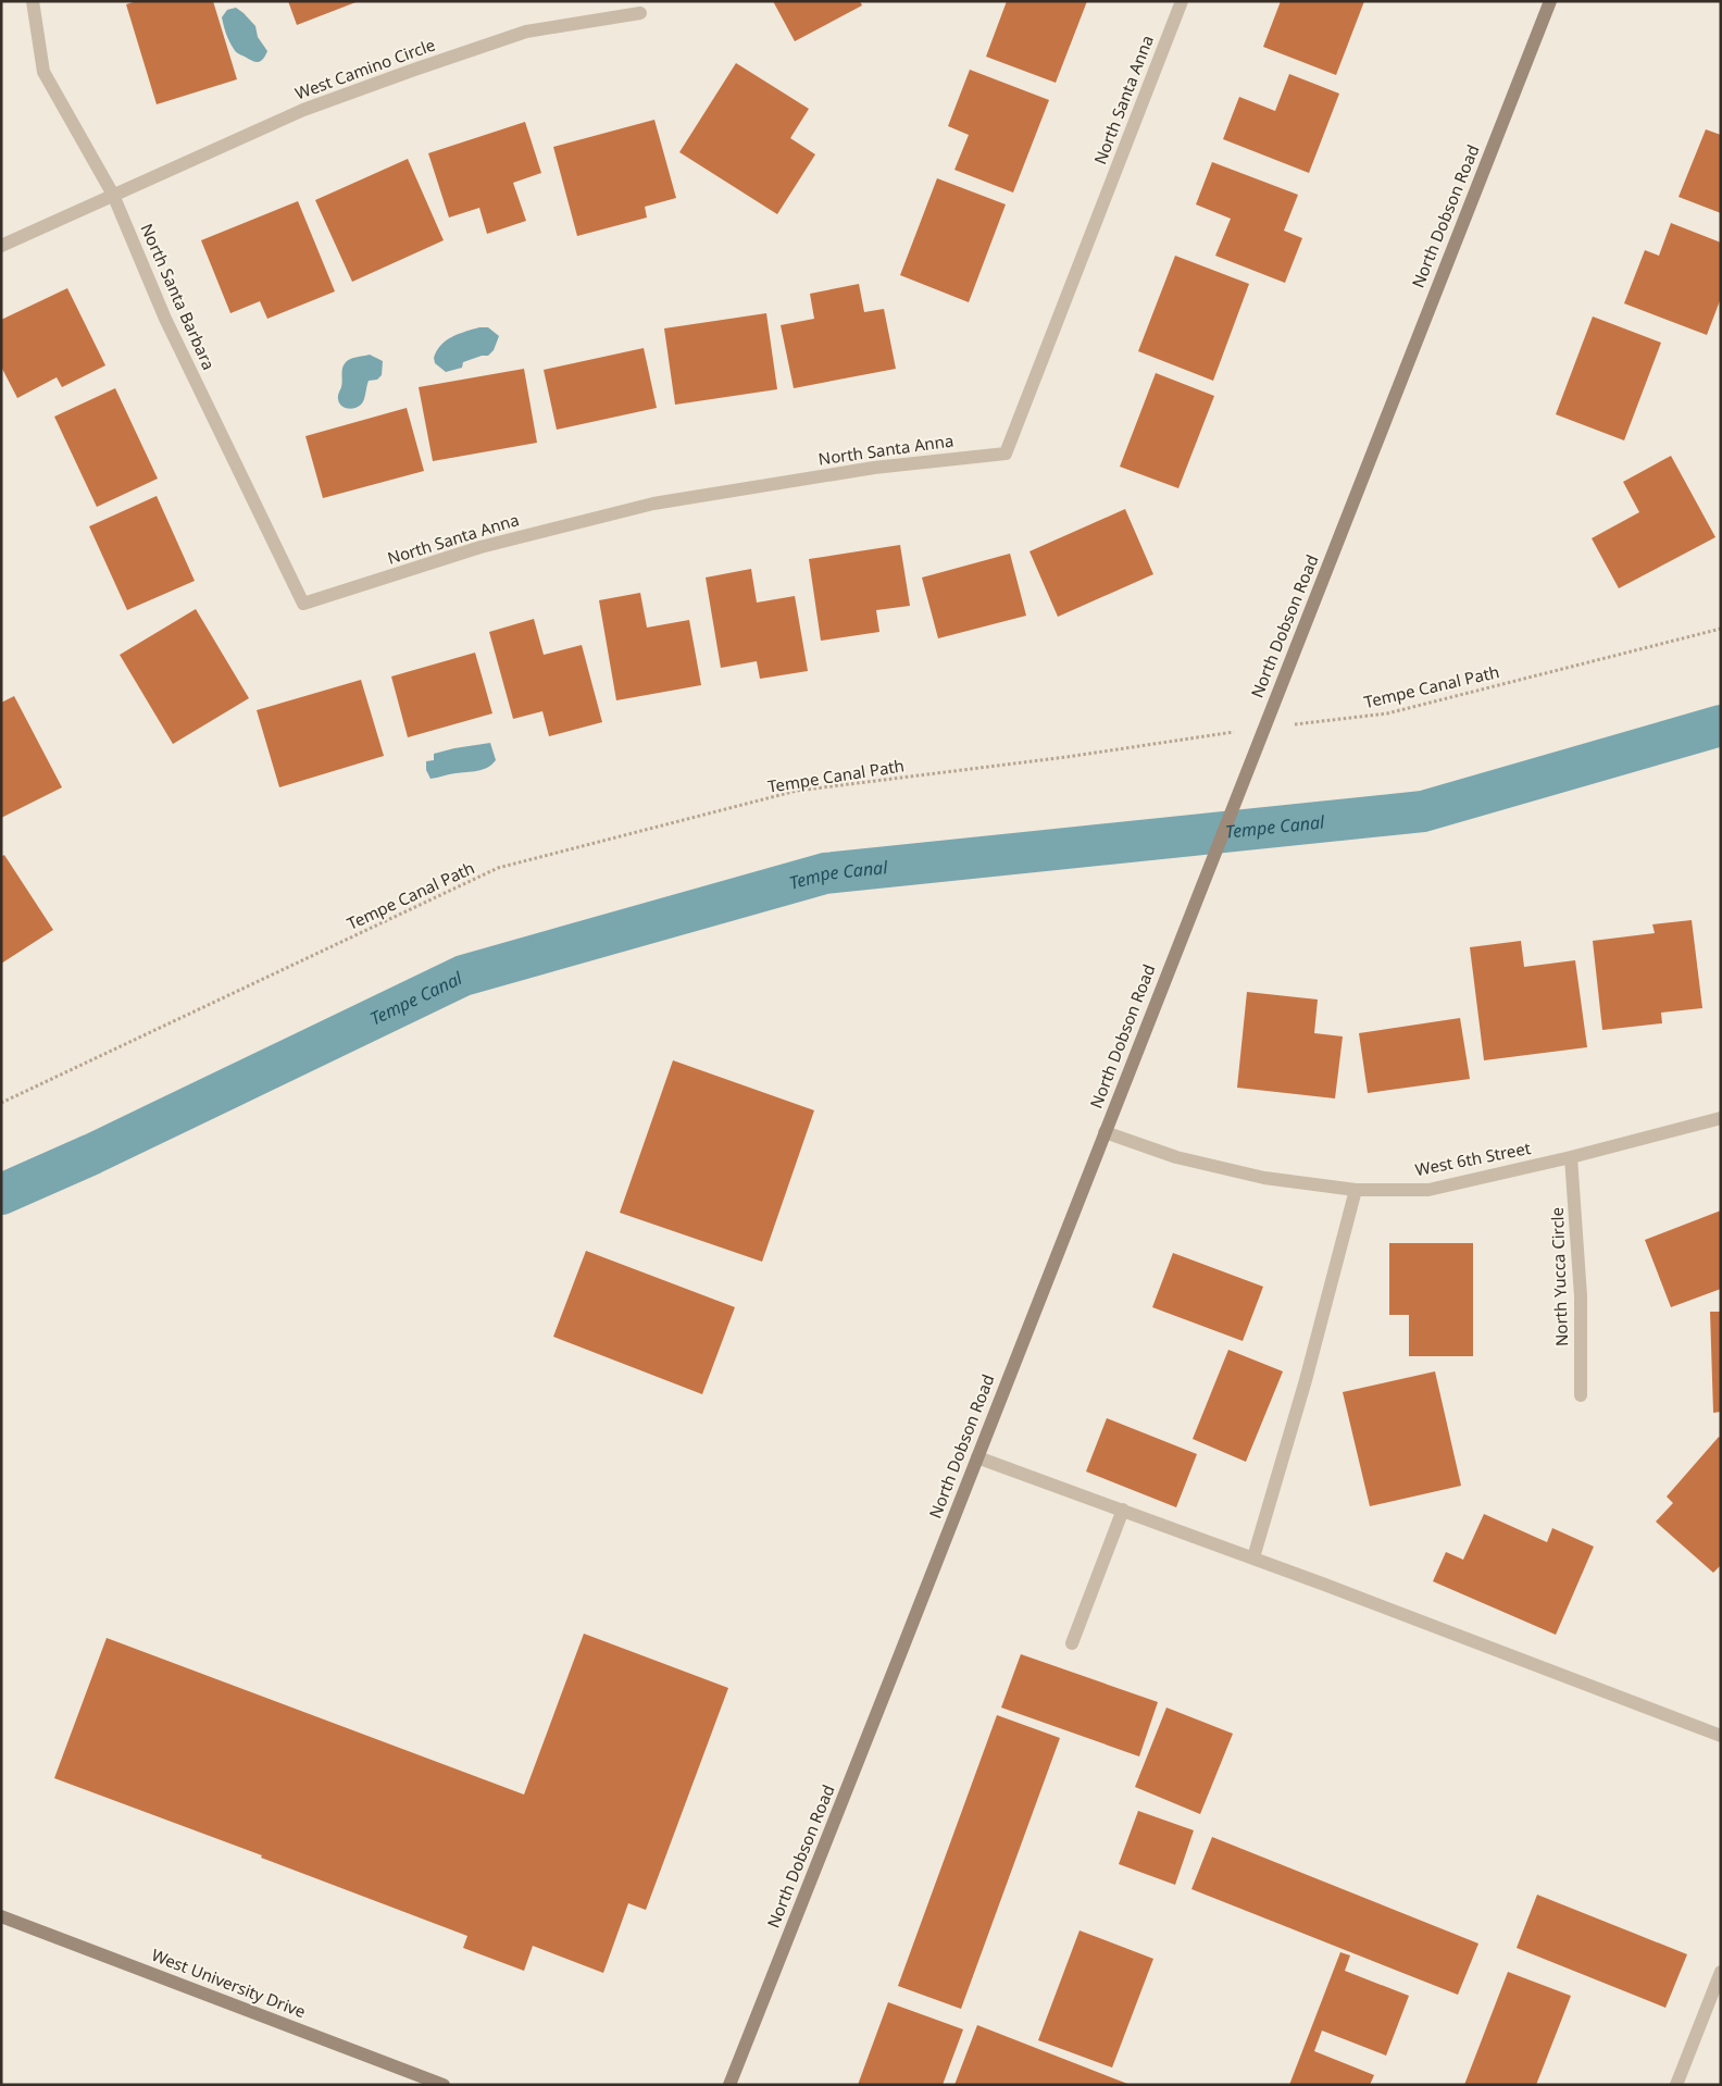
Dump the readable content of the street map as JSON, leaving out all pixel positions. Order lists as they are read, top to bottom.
{
  "streets": {
    "main road": ["North Dobson Road", "West University Drive"],
    "street": [
      "West Camino Circle",
      "North Santa Anna",
      "North Santa Barbara",
      "West 6th Street",
      "North Yucca Circle"
    ],
    "path": ["Tempe Canal Path"]
  },
  "crossings": [
    ["West Camino Circle", "North Santa Barbara"],
    ["North Santa Anna", "North Santa Barbara"],
    ["North Dobson Road", "Tempe Canal Path"],
    ["North Dobson Road", "West 6th Street"],
    ["West 6th Street", "North Yucca Circle"]
  ],
  "water": ["Tempe Canal"]
}
